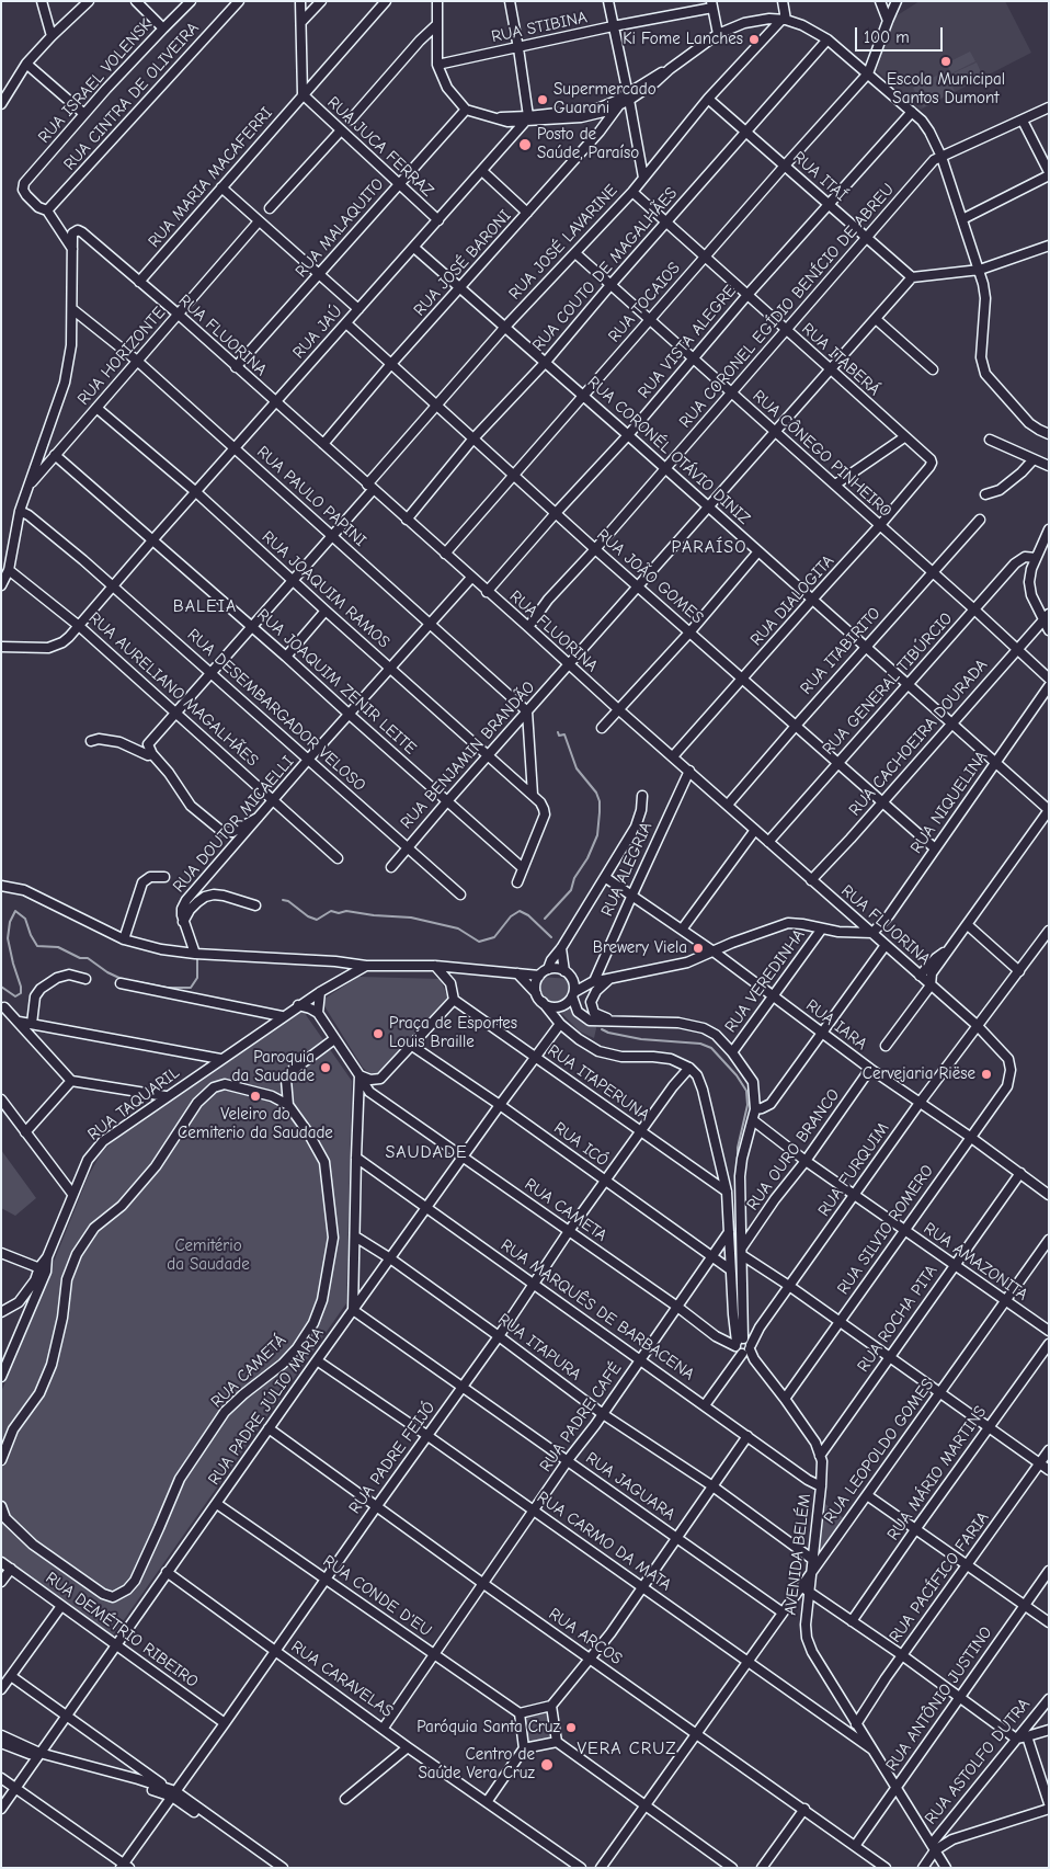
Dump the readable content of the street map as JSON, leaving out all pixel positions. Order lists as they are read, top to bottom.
{
  "streets": {
    "street": [
      "RUA STIBINA",
      "RUA ISRAEL VOLENSK",
      "RUA CINTRA DE OLIVEIRA",
      "RUA JUCA FERRAZ",
      "RUA ITAÍ",
      "RUA MARIA MACAFERRI",
      "RUA MALAQUITO",
      "RUA JOSÉ LAVARINE",
      "RUA JOSÉ BARONI",
      "RUA COUTO DE MAGALHÃES",
      "RUA TOCAIOS",
      "RUA CORONEL EGÍDIO BENÍCIO DE ABREU",
      "RUA JAÚ",
      "RUA FLUORINA",
      "RUA VISTA ALEGRE",
      "RUA HORIZONTE",
      "RUA ITABERÁ",
      "RUA CORONÉL OTÁVIO DINIZ",
      "RUA CÔNEGO PINHEIRO",
      "RUA PAULO PAPINI",
      "RUA JOÃO GOMES",
      "RUA JOAQUIM RAMOS",
      "RUA DIALOGITA",
      "RUA ITABIRITO",
      "RUA JOAQUIM ZENIR LEITE",
      "RUA GENERAL TIBÚRCIO",
      "RUA AURELIANO MAGALHÃES",
      "RUA DESEMBARGADOR VELOSO",
      "RUA CACHOEIRA DOURADA",
      "RUA BENJAMIN BRANDÃO",
      "RUA NIQUELINA",
      "RUA DOUTOR MICAELLI",
      "RUA ALEGRIA",
      "RUA VEREDINHA",
      "RUA IARA",
      "RUA ITAPERUNA",
      "RUA TAQUARIL",
      "RUA ICÓ",
      "RUA OURO BRANCO",
      "RUA FURQUIM",
      "RUA CAMETA",
      "RUA SILVIO ROMERO",
      "RUA AMAZONITA",
      "RUA MARQUÊS DE BARBACENA",
      "RUA ROCHA PITA",
      "RUA ITAPURA",
      "RUA CAMETÁ",
      "RUA PADRE JÚLIO MARIA",
      "RUA PADRE CAFÉ",
      "RUA LEOPOLDO GOMES",
      "RUA PADRE FEIJÓ",
      "RUA MÁRIO MARTINS",
      "RUA JAGUARA",
      "RUA CARMO DA MATA",
      "AVENIDA BELÉM",
      "RUA PACÍFICO FARIA",
      "RUA CONDE D'EU",
      "RUA DEMÉTRIO RIBEIRO",
      "RUA ARCOS",
      "RUA CARAVELAS",
      "RUA ANTÔNIO JUSTINO",
      "RUA ASTOLFO DUTRA"
    ]
  },
  "crossings": [
    ["RUA ISRAEL VOLENSK", "RUA CINTRA DE OLIVEIRA"],
    ["RUA JUCA FERRAZ", "RUA MARIA MACAFERRI"],
    ["RUA JUCA FERRAZ", "RUA MALAQUITO"],
    ["RUA JUCA FERRAZ", "RUA JAÚ"],
    ["RUA ITAÍ", "RUA JOSÉ LAVARINE"],
    ["RUA ITAÍ", "RUA COUTO DE MAGALHÃES"],
    ["RUA ITAÍ", "RUA TOCAIOS"],
    ["RUA ITAÍ", "RUA CORONEL EGÍDIO BENÍCIO DE ABREU"],
    ["RUA ITAÍ", "RUA VISTA ALEGRE"],
    ["RUA ITAÍ", "RUA BENJAMIN BRANDÃO"],
    ["RUA MARIA MACAFERRI", "RUA FLUORINA"],
    ["RUA MALAQUITO", "RUA FLUORINA"],
    ["RUA JOSÉ LAVARINE", "RUA FLUORINA"],
    ["RUA JOSÉ LAVARINE", "RUA ITABERÁ"],
    ["RUA JOSÉ LAVARINE", "RUA CORONÉL OTÁVIO DINIZ"],
    ["RUA JOSÉ LAVARINE", "RUA CÔNEGO PINHEIRO"],
    ["RUA JOSÉ LAVARINE", "RUA PAULO PAPINI"],
    ["RUA JOSÉ LAVARINE", "RUA JOÃO GOMES"],
    ["RUA JOSÉ LAVARINE", "RUA JOAQUIM RAMOS"],
    ["RUA JOSÉ LAVARINE", "RUA JOAQUIM ZENIR LEITE"],
    ["RUA JOSÉ LAVARINE", "RUA AURELIANO MAGALHÃES"],
    ["RUA JOSÉ LAVARINE", "RUA DESEMBARGADOR VELOSO"],
    ["RUA JOSÉ BARONI", "RUA FLUORINA"],
    ["RUA JOSÉ BARONI", "RUA CORONÉL OTÁVIO DINIZ"],
    ["RUA JOSÉ BARONI", "RUA JOÃO GOMES"],
    ["RUA COUTO DE MAGALHÃES", "RUA FLUORINA"],
    ["RUA COUTO DE MAGALHÃES", "RUA ITABERÁ"],
    ["RUA COUTO DE MAGALHÃES", "RUA CORONÉL OTÁVIO DINIZ"],
    ["RUA COUTO DE MAGALHÃES", "RUA CÔNEGO PINHEIRO"],
    ["RUA COUTO DE MAGALHÃES", "RUA JOÃO GOMES"],
    ["RUA TOCAIOS", "RUA FLUORINA"],
    ["RUA TOCAIOS", "RUA ITABERÁ"],
    ["RUA TOCAIOS", "RUA CORONÉL OTÁVIO DINIZ"],
    ["RUA TOCAIOS", "RUA CÔNEGO PINHEIRO"],
    ["RUA TOCAIOS", "RUA JOÃO GOMES"],
    ["RUA CORONEL EGÍDIO BENÍCIO DE ABREU", "RUA FLUORINA"],
    ["RUA CORONEL EGÍDIO BENÍCIO DE ABREU", "RUA ITABERÁ"],
    ["RUA CORONEL EGÍDIO BENÍCIO DE ABREU", "RUA CORONÉL OTÁVIO DINIZ"],
    ["RUA CORONEL EGÍDIO BENÍCIO DE ABREU", "RUA CÔNEGO PINHEIRO"],
    ["RUA CORONEL EGÍDIO BENÍCIO DE ABREU", "RUA JOÃO GOMES"],
    ["RUA JAÚ", "RUA FLUORINA"],
    ["RUA JAÚ", "RUA CORONÉL OTÁVIO DINIZ"],
    ["RUA JAÚ", "RUA PAULO PAPINI"],
    ["RUA JAÚ", "RUA JOÃO GOMES"],
    ["RUA JAÚ", "RUA JOAQUIM RAMOS"],
    ["RUA JAÚ", "RUA JOAQUIM ZENIR LEITE"],
    ["RUA JAÚ", "RUA AURELIANO MAGALHÃES"],
    ["RUA JAÚ", "RUA DESEMBARGADOR VELOSO"],
    ["RUA FLUORINA", "RUA VISTA ALEGRE"],
    ["RUA FLUORINA", "RUA HORIZONTE"],
    ["RUA FLUORINA", "RUA DIALOGITA"],
    ["RUA FLUORINA", "RUA ITABIRITO"],
    ["RUA FLUORINA", "RUA GENERAL TIBÚRCIO"],
    ["RUA FLUORINA", "RUA CACHOEIRA DOURADA"],
    ["RUA FLUORINA", "RUA BENJAMIN BRANDÃO"],
    ["RUA FLUORINA", "RUA NIQUELINA"],
    ["RUA FLUORINA", "RUA DOUTOR MICAELLI"],
    ["RUA FLUORINA", "RUA ALEGRIA"],
    ["RUA FLUORINA", "RUA FURQUIM"],
    ["RUA FLUORINA", "RUA SILVIO ROMERO"],
    ["RUA VISTA ALEGRE", "RUA ITABERÁ"],
    ["RUA VISTA ALEGRE", "RUA CORONÉL OTÁVIO DINIZ"],
    ["RUA VISTA ALEGRE", "RUA CÔNEGO PINHEIRO"],
    ["RUA VISTA ALEGRE", "RUA JOÃO GOMES"],
    ["RUA HORIZONTE", "RUA PAULO PAPINI"],
    ["RUA HORIZONTE", "RUA JOAQUIM RAMOS"],
    ["RUA HORIZONTE", "RUA JOAQUIM ZENIR LEITE"],
    ["RUA ITABERÁ", "RUA DIALOGITA"],
    ["RUA ITABERÁ", "RUA BENJAMIN BRANDÃO"],
    ["RUA CORONÉL OTÁVIO DINIZ", "RUA DIALOGITA"],
    ["RUA CORONÉL OTÁVIO DINIZ", "RUA ITABIRITO"],
    ["RUA CORONÉL OTÁVIO DINIZ", "RUA GENERAL TIBÚRCIO"],
    ["RUA CORONÉL OTÁVIO DINIZ", "RUA CACHOEIRA DOURADA"],
    ["RUA CORONÉL OTÁVIO DINIZ", "RUA BENJAMIN BRANDÃO"],
    ["RUA CORONÉL OTÁVIO DINIZ", "RUA NIQUELINA"],
    ["RUA CÔNEGO PINHEIRO", "RUA DIALOGITA"],
    ["RUA CÔNEGO PINHEIRO", "RUA ITABIRITO"],
    ["RUA CÔNEGO PINHEIRO", "RUA GENERAL TIBÚRCIO"],
    ["RUA CÔNEGO PINHEIRO", "RUA CACHOEIRA DOURADA"],
    ["RUA CÔNEGO PINHEIRO", "RUA BENJAMIN BRANDÃO"],
    ["RUA PAULO PAPINI", "RUA BENJAMIN BRANDÃO"],
    ["RUA PAULO PAPINI", "RUA DOUTOR MICAELLI"],
    ["RUA JOÃO GOMES", "RUA DIALOGITA"],
    ["RUA JOÃO GOMES", "RUA ITABIRITO"],
    ["RUA JOÃO GOMES", "RUA GENERAL TIBÚRCIO"],
    ["RUA JOÃO GOMES", "RUA CACHOEIRA DOURADA"],
    ["RUA JOÃO GOMES", "RUA BENJAMIN BRANDÃO"],
    ["RUA JOÃO GOMES", "RUA NIQUELINA"],
    ["RUA JOAQUIM RAMOS", "RUA BENJAMIN BRANDÃO"],
    ["RUA JOAQUIM RAMOS", "RUA DOUTOR MICAELLI"],
    ["RUA JOAQUIM ZENIR LEITE", "RUA BENJAMIN BRANDÃO"],
    ["RUA JOAQUIM ZENIR LEITE", "RUA DOUTOR MICAELLI"],
    ["RUA AURELIANO MAGALHÃES", "RUA DOUTOR MICAELLI"],
    ["RUA DESEMBARGADOR VELOSO", "RUA BENJAMIN BRANDÃO"],
    ["RUA DESEMBARGADOR VELOSO", "RUA DOUTOR MICAELLI"],
    ["RUA ALEGRIA", "RUA IARA"],
    ["RUA VEREDINHA", "RUA IARA"],
    ["RUA IARA", "RUA OURO BRANCO"],
    ["RUA IARA", "RUA FURQUIM"],
    ["RUA IARA", "RUA SILVIO ROMERO"],
    ["RUA IARA", "RUA ROCHA PITA"],
    ["RUA ITAPERUNA", "RUA PADRE JÚLIO MARIA"],
    ["RUA ITAPERUNA", "RUA PADRE FEIJÓ"],
    ["RUA ICÓ", "RUA PADRE JÚLIO MARIA"],
    ["RUA ICÓ", "RUA PADRE CAFÉ"],
    ["RUA ICÓ", "RUA PADRE FEIJÓ"],
    ["RUA OURO BRANCO", "RUA AMAZONITA"],
    ["RUA FURQUIM", "RUA CAMETA"],
    ["RUA FURQUIM", "RUA AMAZONITA"],
    ["RUA FURQUIM", "RUA MARQUÊS DE BARBACENA"],
    ["RUA FURQUIM", "AVENIDA BELÉM"],
    ["RUA CAMETA", "RUA PADRE JÚLIO MARIA"],
    ["RUA CAMETA", "RUA PADRE CAFÉ"],
    ["RUA CAMETA", "RUA PADRE FEIJÓ"],
    ["RUA CAMETA", "AVENIDA BELÉM"],
    ["RUA SILVIO ROMERO", "RUA AMAZONITA"],
    ["RUA SILVIO ROMERO", "AVENIDA BELÉM"],
    ["RUA AMAZONITA", "RUA ROCHA PITA"],
    ["RUA AMAZONITA", "RUA LEOPOLDO GOMES"],
    ["RUA MARQUÊS DE BARBACENA", "RUA PADRE JÚLIO MARIA"],
    ["RUA MARQUÊS DE BARBACENA", "RUA PADRE CAFÉ"],
    ["RUA MARQUÊS DE BARBACENA", "RUA PADRE FEIJÓ"],
    ["RUA MARQUÊS DE BARBACENA", "AVENIDA BELÉM"],
    ["RUA ROCHA PITA", "AVENIDA BELÉM"],
    ["RUA ITAPURA", "RUA PADRE JÚLIO MARIA"],
    ["RUA ITAPURA", "RUA PADRE CAFÉ"],
    ["RUA ITAPURA", "RUA PADRE FEIJÓ"],
    ["RUA ITAPURA", "AVENIDA BELÉM"],
    ["RUA PADRE JÚLIO MARIA", "RUA JAGUARA"],
    ["RUA PADRE JÚLIO MARIA", "RUA CARMO DA MATA"],
    ["RUA PADRE JÚLIO MARIA", "RUA CONDE D'EU"],
    ["RUA PADRE JÚLIO MARIA", "RUA DEMÉTRIO RIBEIRO"],
    ["RUA PADRE JÚLIO MARIA", "RUA ARCOS"],
    ["RUA PADRE JÚLIO MARIA", "RUA CARAVELAS"],
    ["RUA PADRE CAFÉ", "RUA JAGUARA"],
    ["RUA PADRE CAFÉ", "RUA CARMO DA MATA"],
    ["RUA PADRE CAFÉ", "RUA CONDE D'EU"],
    ["RUA PADRE CAFÉ", "RUA ARCOS"],
    ["RUA PADRE CAFÉ", "RUA CARAVELAS"],
    ["RUA LEOPOLDO GOMES", "RUA JAGUARA"],
    ["RUA LEOPOLDO GOMES", "RUA CARMO DA MATA"],
    ["RUA LEOPOLDO GOMES", "AVENIDA BELÉM"],
    ["RUA LEOPOLDO GOMES", "RUA ARCOS"],
    ["RUA PADRE FEIJÓ", "RUA JAGUARA"],
    ["RUA PADRE FEIJÓ", "RUA CARMO DA MATA"],
    ["RUA PADRE FEIJÓ", "RUA CONDE D'EU"],
    ["RUA PADRE FEIJÓ", "RUA DEMÉTRIO RIBEIRO"],
    ["RUA PADRE FEIJÓ", "RUA ARCOS"],
    ["RUA PADRE FEIJÓ", "RUA CARAVELAS"],
    ["RUA CARMO DA MATA", "AVENIDA BELÉM"],
    ["AVENIDA BELÉM", "RUA PACÍFICO FARIA"],
    ["AVENIDA BELÉM", "RUA ANTÔNIO JUSTINO"],
    ["AVENIDA BELÉM", "RUA ASTOLFO DUTRA"],
    ["RUA ARCOS", "RUA ANTÔNIO JUSTINO"]
  ],
  "districts": [
    "PARAÍSO",
    "BALEIA",
    "SAUDADE",
    "VERA CRUZ"
  ],
  "parks": ["Cemitério da Saudade"],
  "places": [
    "Ki Fome Lanches",
    "Escola Municipal Santos Dumont",
    "Supermercado Guarani",
    "Posto de Saúde, Paraíso",
    "Brewery Viela",
    "Praça de Esportes Louis Braille",
    "Paroquia da Saudade",
    "Cervejaria Riëse",
    "Veleiro do Cemiterio da Saudade",
    "Paróquia Santa Cruz",
    "Centro de Saúde Vera Cruz"
  ],
  "scale_bar": "100 m"
}
